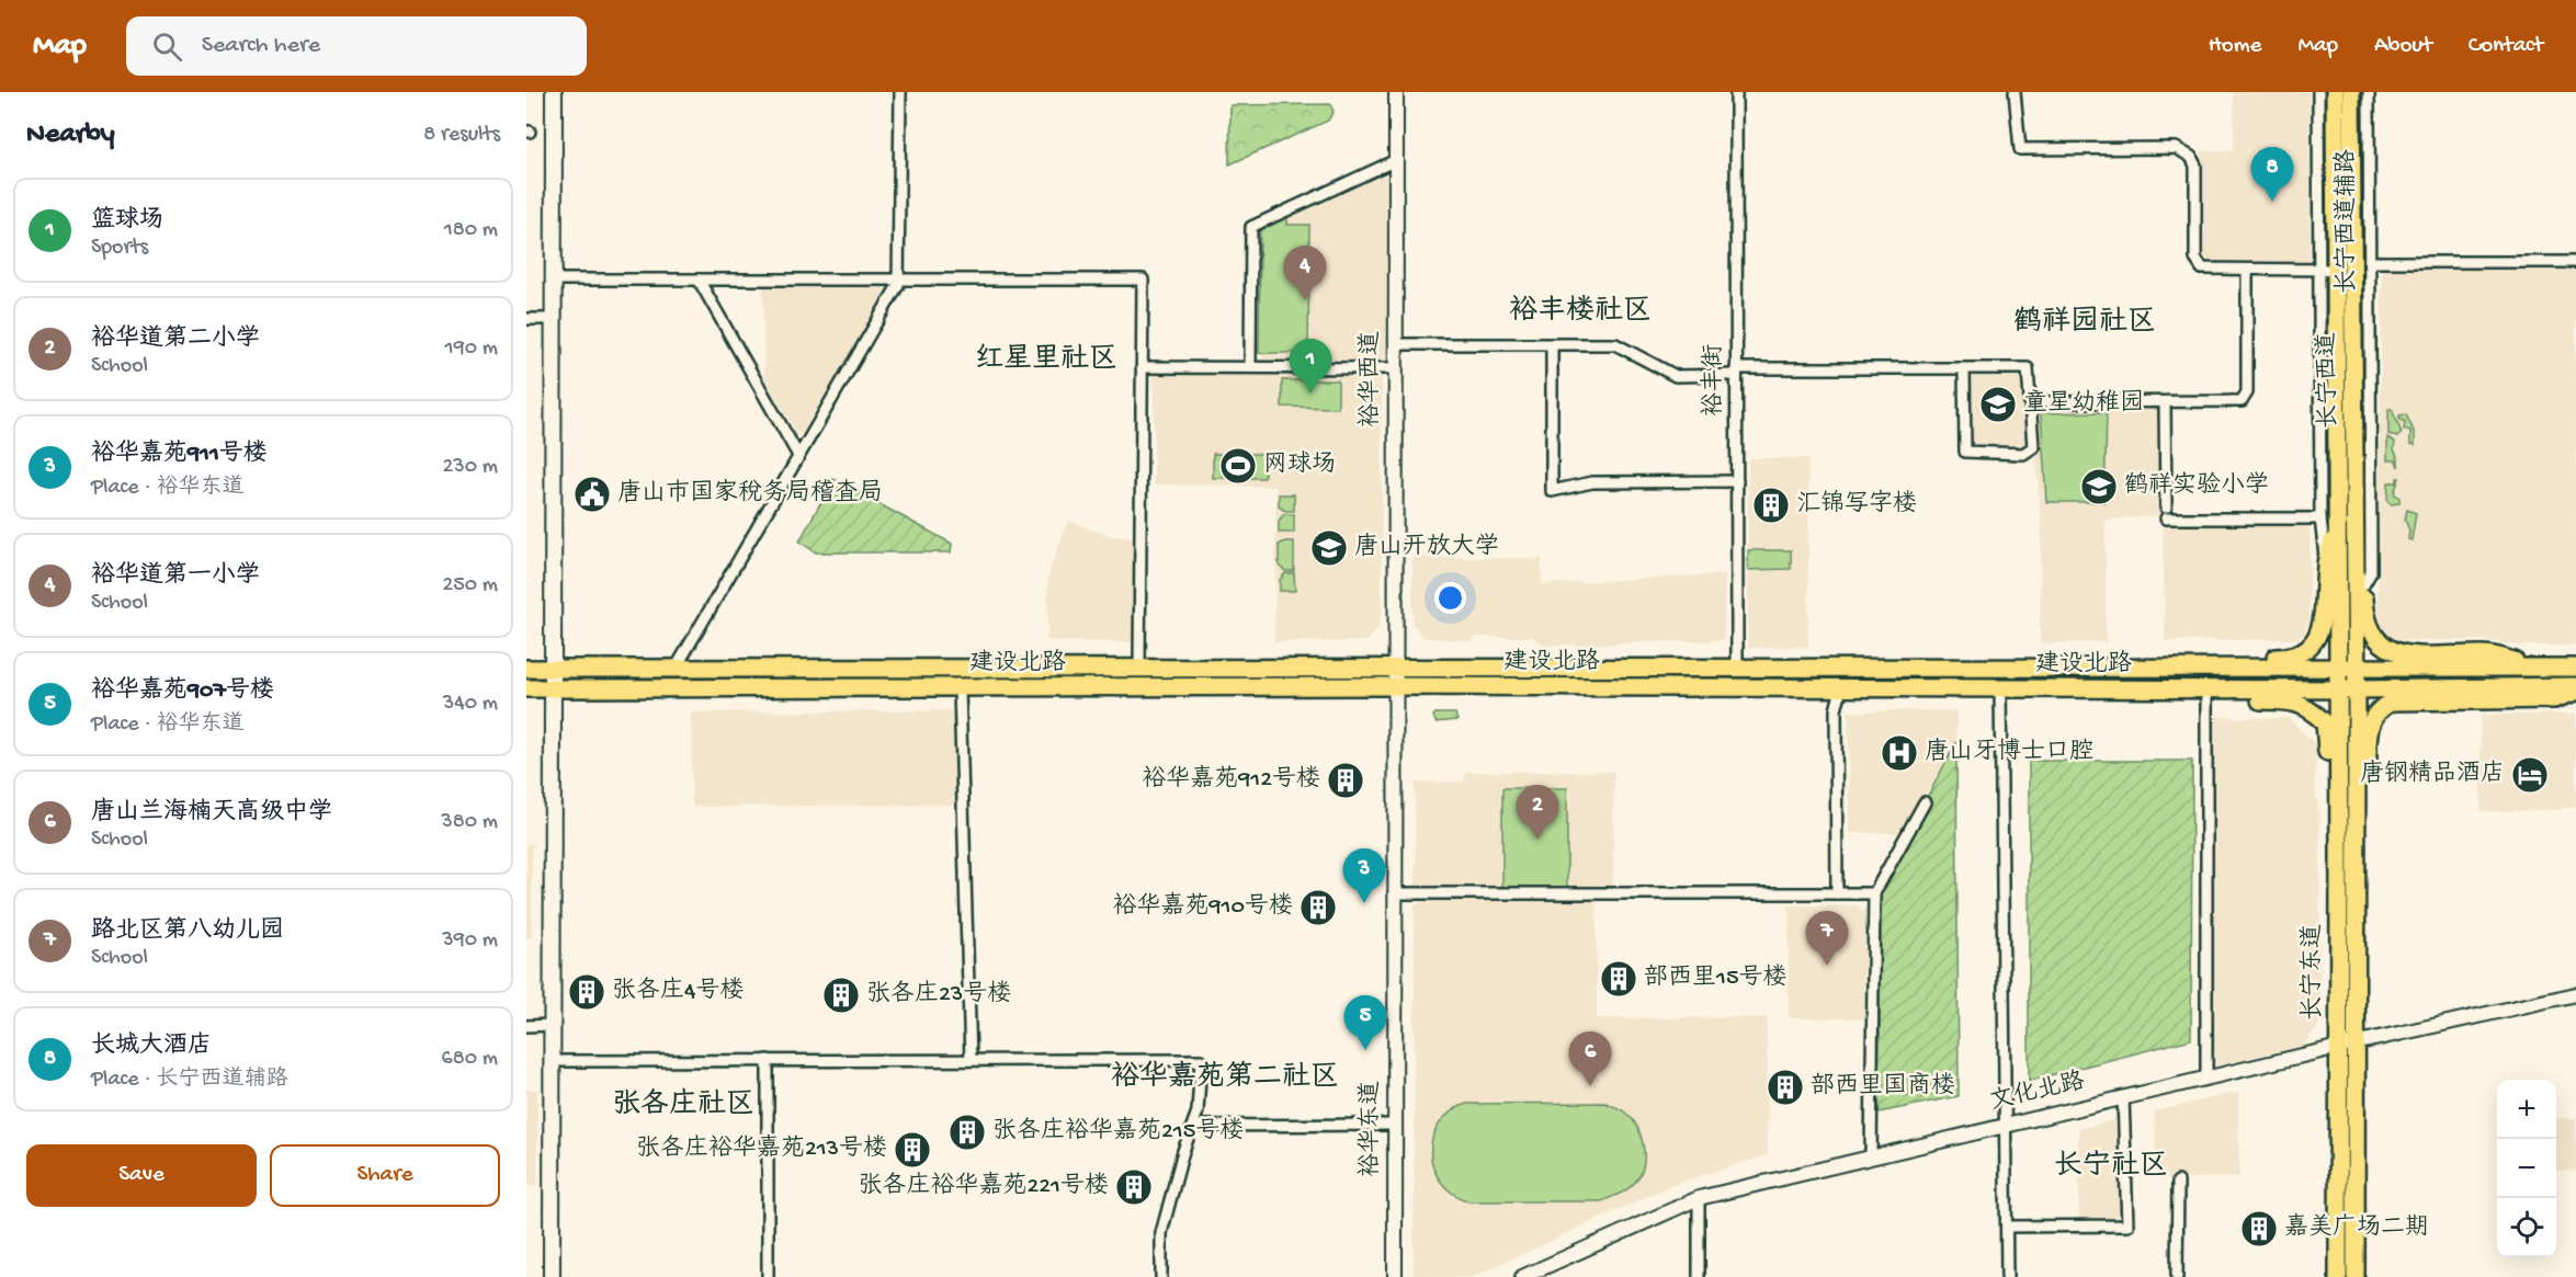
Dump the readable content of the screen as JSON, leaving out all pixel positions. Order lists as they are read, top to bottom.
{
  "streets": {
    "main road": ["长宁西道", "建设北路", "长宁东道"],
    "street": [
      "长宁西道辅路",
      "裕华西道",
      "裕丰街",
      "文化北路",
      "裕华东道"
    ]
  },
  "crossings": [
    ["长宁西道辅路", "长宁西道"],
    ["裕华西道", "建设北路"],
    ["裕华西道", "裕华东道"],
    ["裕丰街", "建设北路"],
    ["长宁西道", "建设北路"],
    ["长宁西道", "长宁东道"],
    ["建设北路", "长宁东道"],
    ["建设北路", "裕华东道"],
    ["长宁东道", "文化北路"]
  ],
  "districts": [
    "裕丰楼社区",
    "鹤祥园社区",
    "红星里社区",
    "裕华嘉苑第二社区",
    "张各庄社区",
    "长宁社区"
  ],
  "places": {
    "school or university": ["童星幼稚园", "鹤祥实验小学", "唐山开放大学"],
    "sports": ["网球场"],
    "public building": ["唐山市国家税务局稽查局"],
    "building": [
      "汇锦写字楼",
      "裕华嘉苑912号楼",
      "裕华嘉苑910号楼",
      "部西里15号楼",
      "张各庄4号楼",
      "张各庄23号楼",
      "部西里国商楼",
      "张各庄裕华嘉苑215号楼",
      "张各庄裕华嘉苑213号楼",
      "张各庄裕华嘉苑221号楼",
      "嘉美广场二期"
    ],
    "hospital": ["唐山牙博士口腔"],
    "hotel": ["唐钢精品酒店"]
  },
  "page": {
    "header": "Map",
    "search": "Search here",
    "nav": [
      "Home",
      "Map",
      "About",
      "Contact"
    ],
    "heading": ["Nearby", "8 results"],
    "pins": [
      "8",
      "4",
      "1",
      "2",
      "3",
      "7",
      "5",
      "6"
    ],
    "list": [
      {
        "mark": "1",
        "name": "篮球场",
        "note": "Sports",
        "value": "180 m"
      },
      {
        "mark": "2",
        "name": "裕华道第二小学",
        "note": "School",
        "value": "190 m"
      },
      {
        "mark": "3",
        "name": "裕华嘉苑911号楼",
        "note": "Place · 裕华东道",
        "value": "230 m"
      },
      {
        "mark": "4",
        "name": "裕华道第一小学",
        "note": "School",
        "value": "250 m"
      },
      {
        "mark": "5",
        "name": "裕华嘉苑907号楼",
        "note": "Place · 裕华东道",
        "value": "340 m"
      },
      {
        "mark": "6",
        "name": "唐山兰海楠天高级中学",
        "note": "School",
        "value": "380 m"
      },
      {
        "mark": "7",
        "name": "路北区第八幼儿园",
        "note": "School",
        "value": "390 m"
      },
      {
        "mark": "8",
        "name": "长城大酒店",
        "note": "Place · 长宁西道辅路",
        "value": "680 m"
      }
    ],
    "map_buttons": ["+", "−"],
    "buttons": ["Save", "Share"]
  }
}
